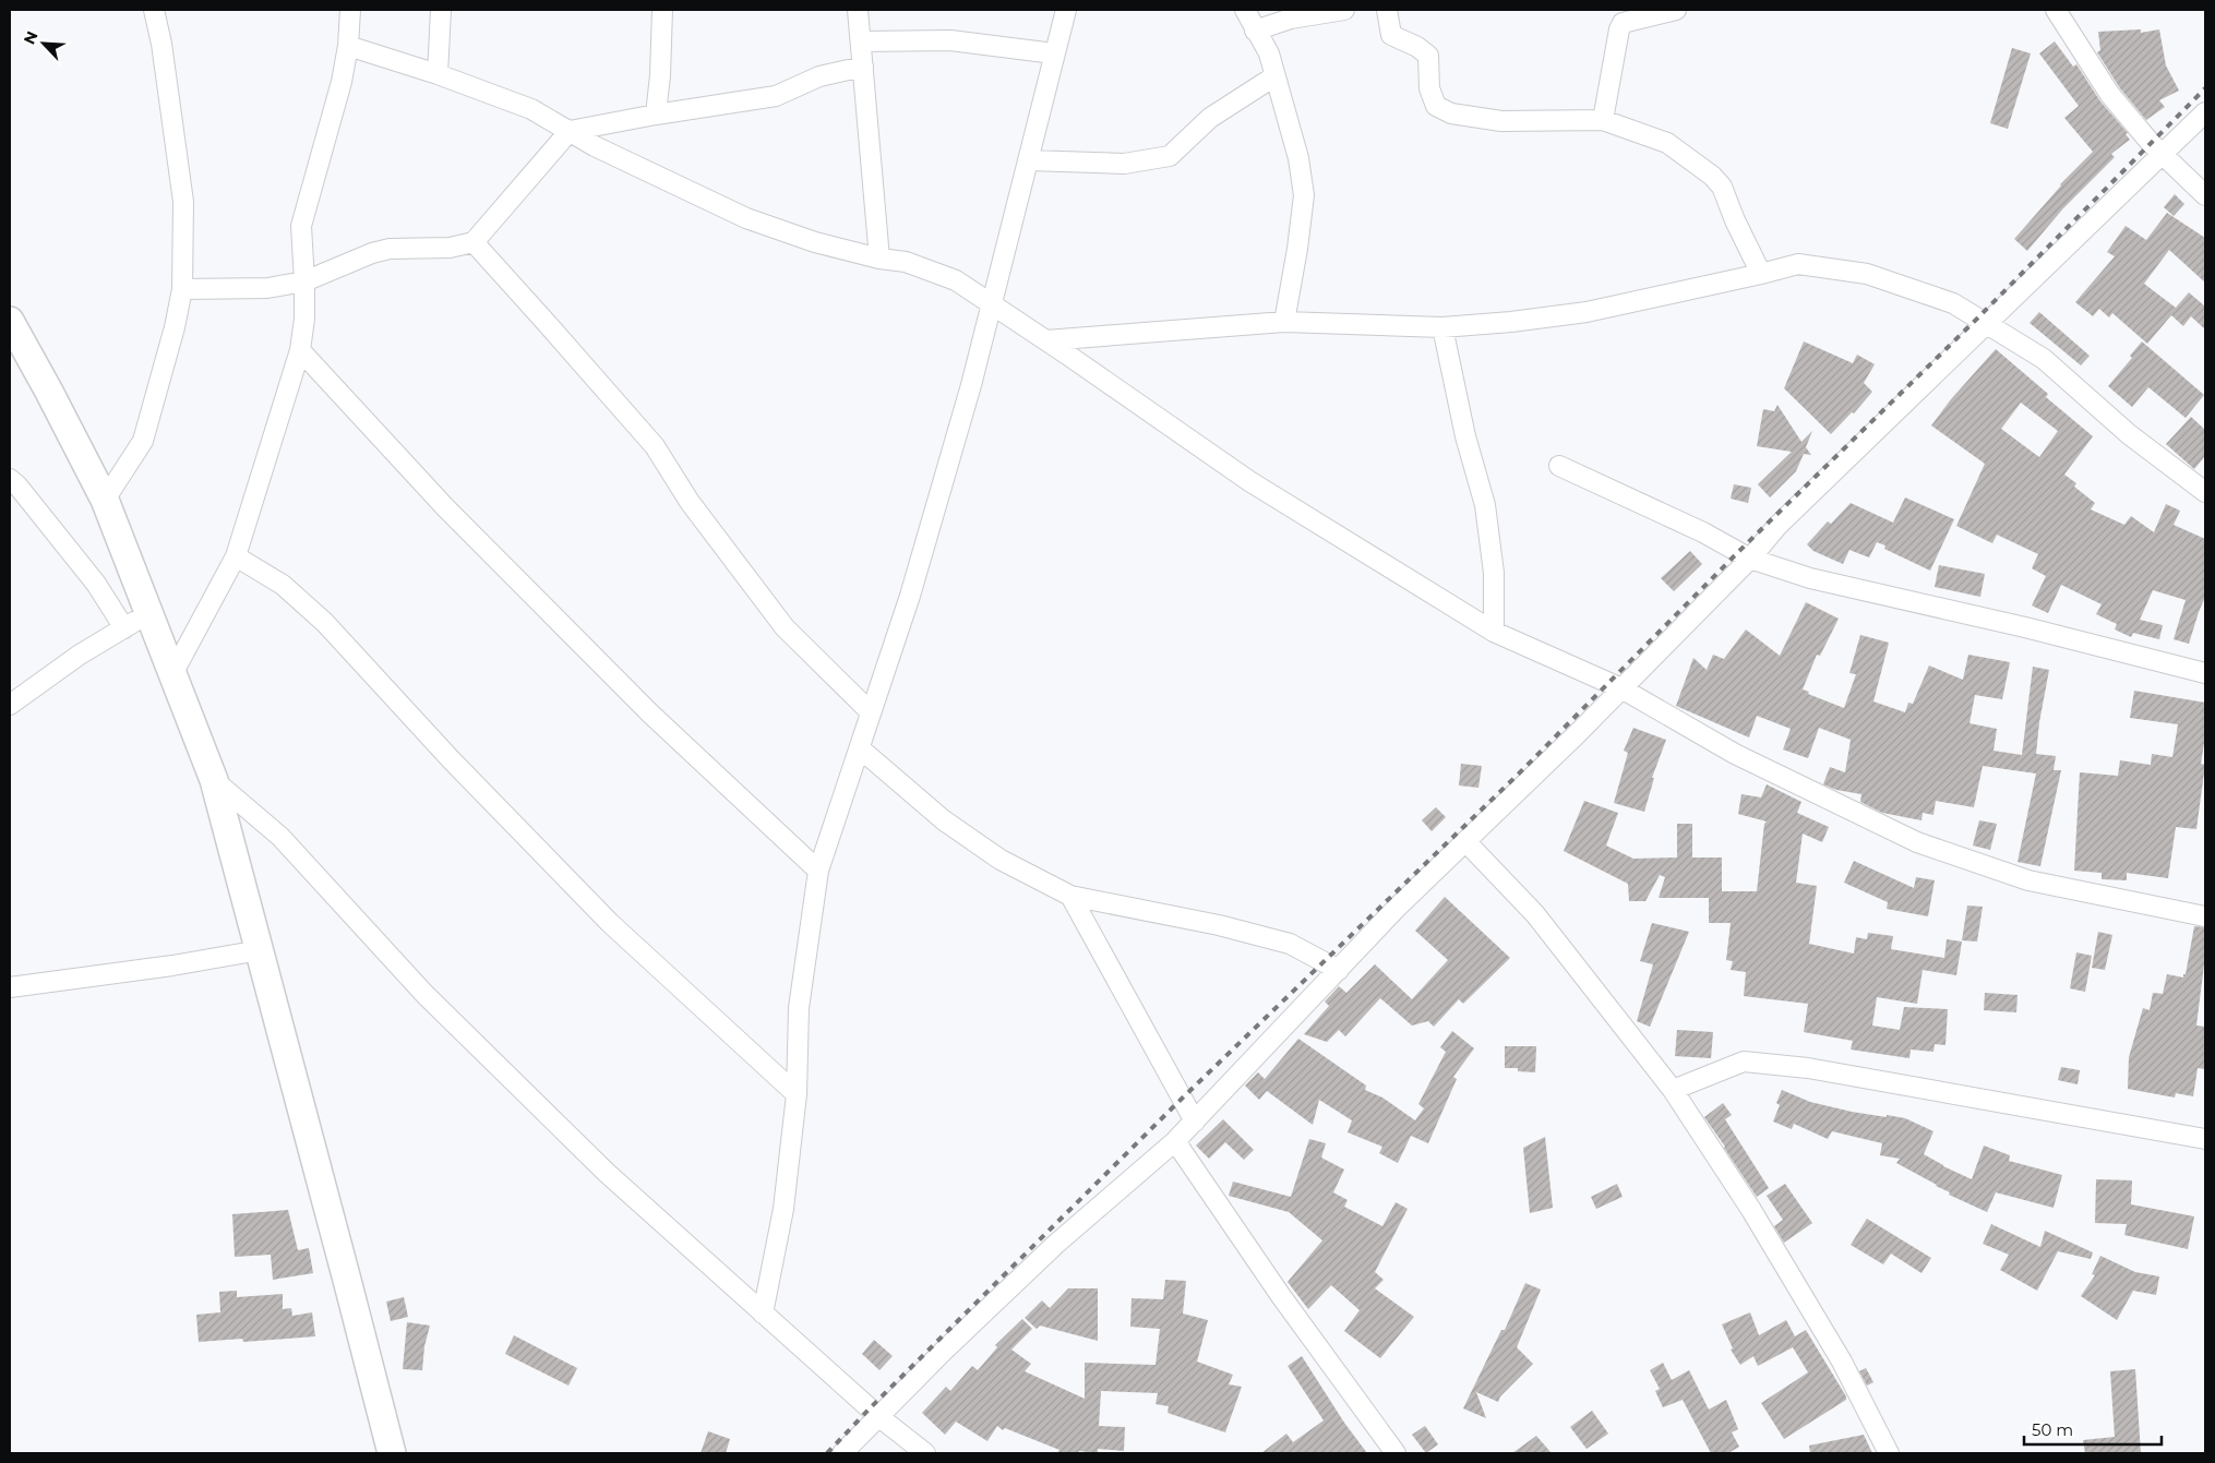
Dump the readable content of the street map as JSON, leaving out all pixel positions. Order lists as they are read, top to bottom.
{
  "scale_bar": "50 m",
  "north": "top left"
}
